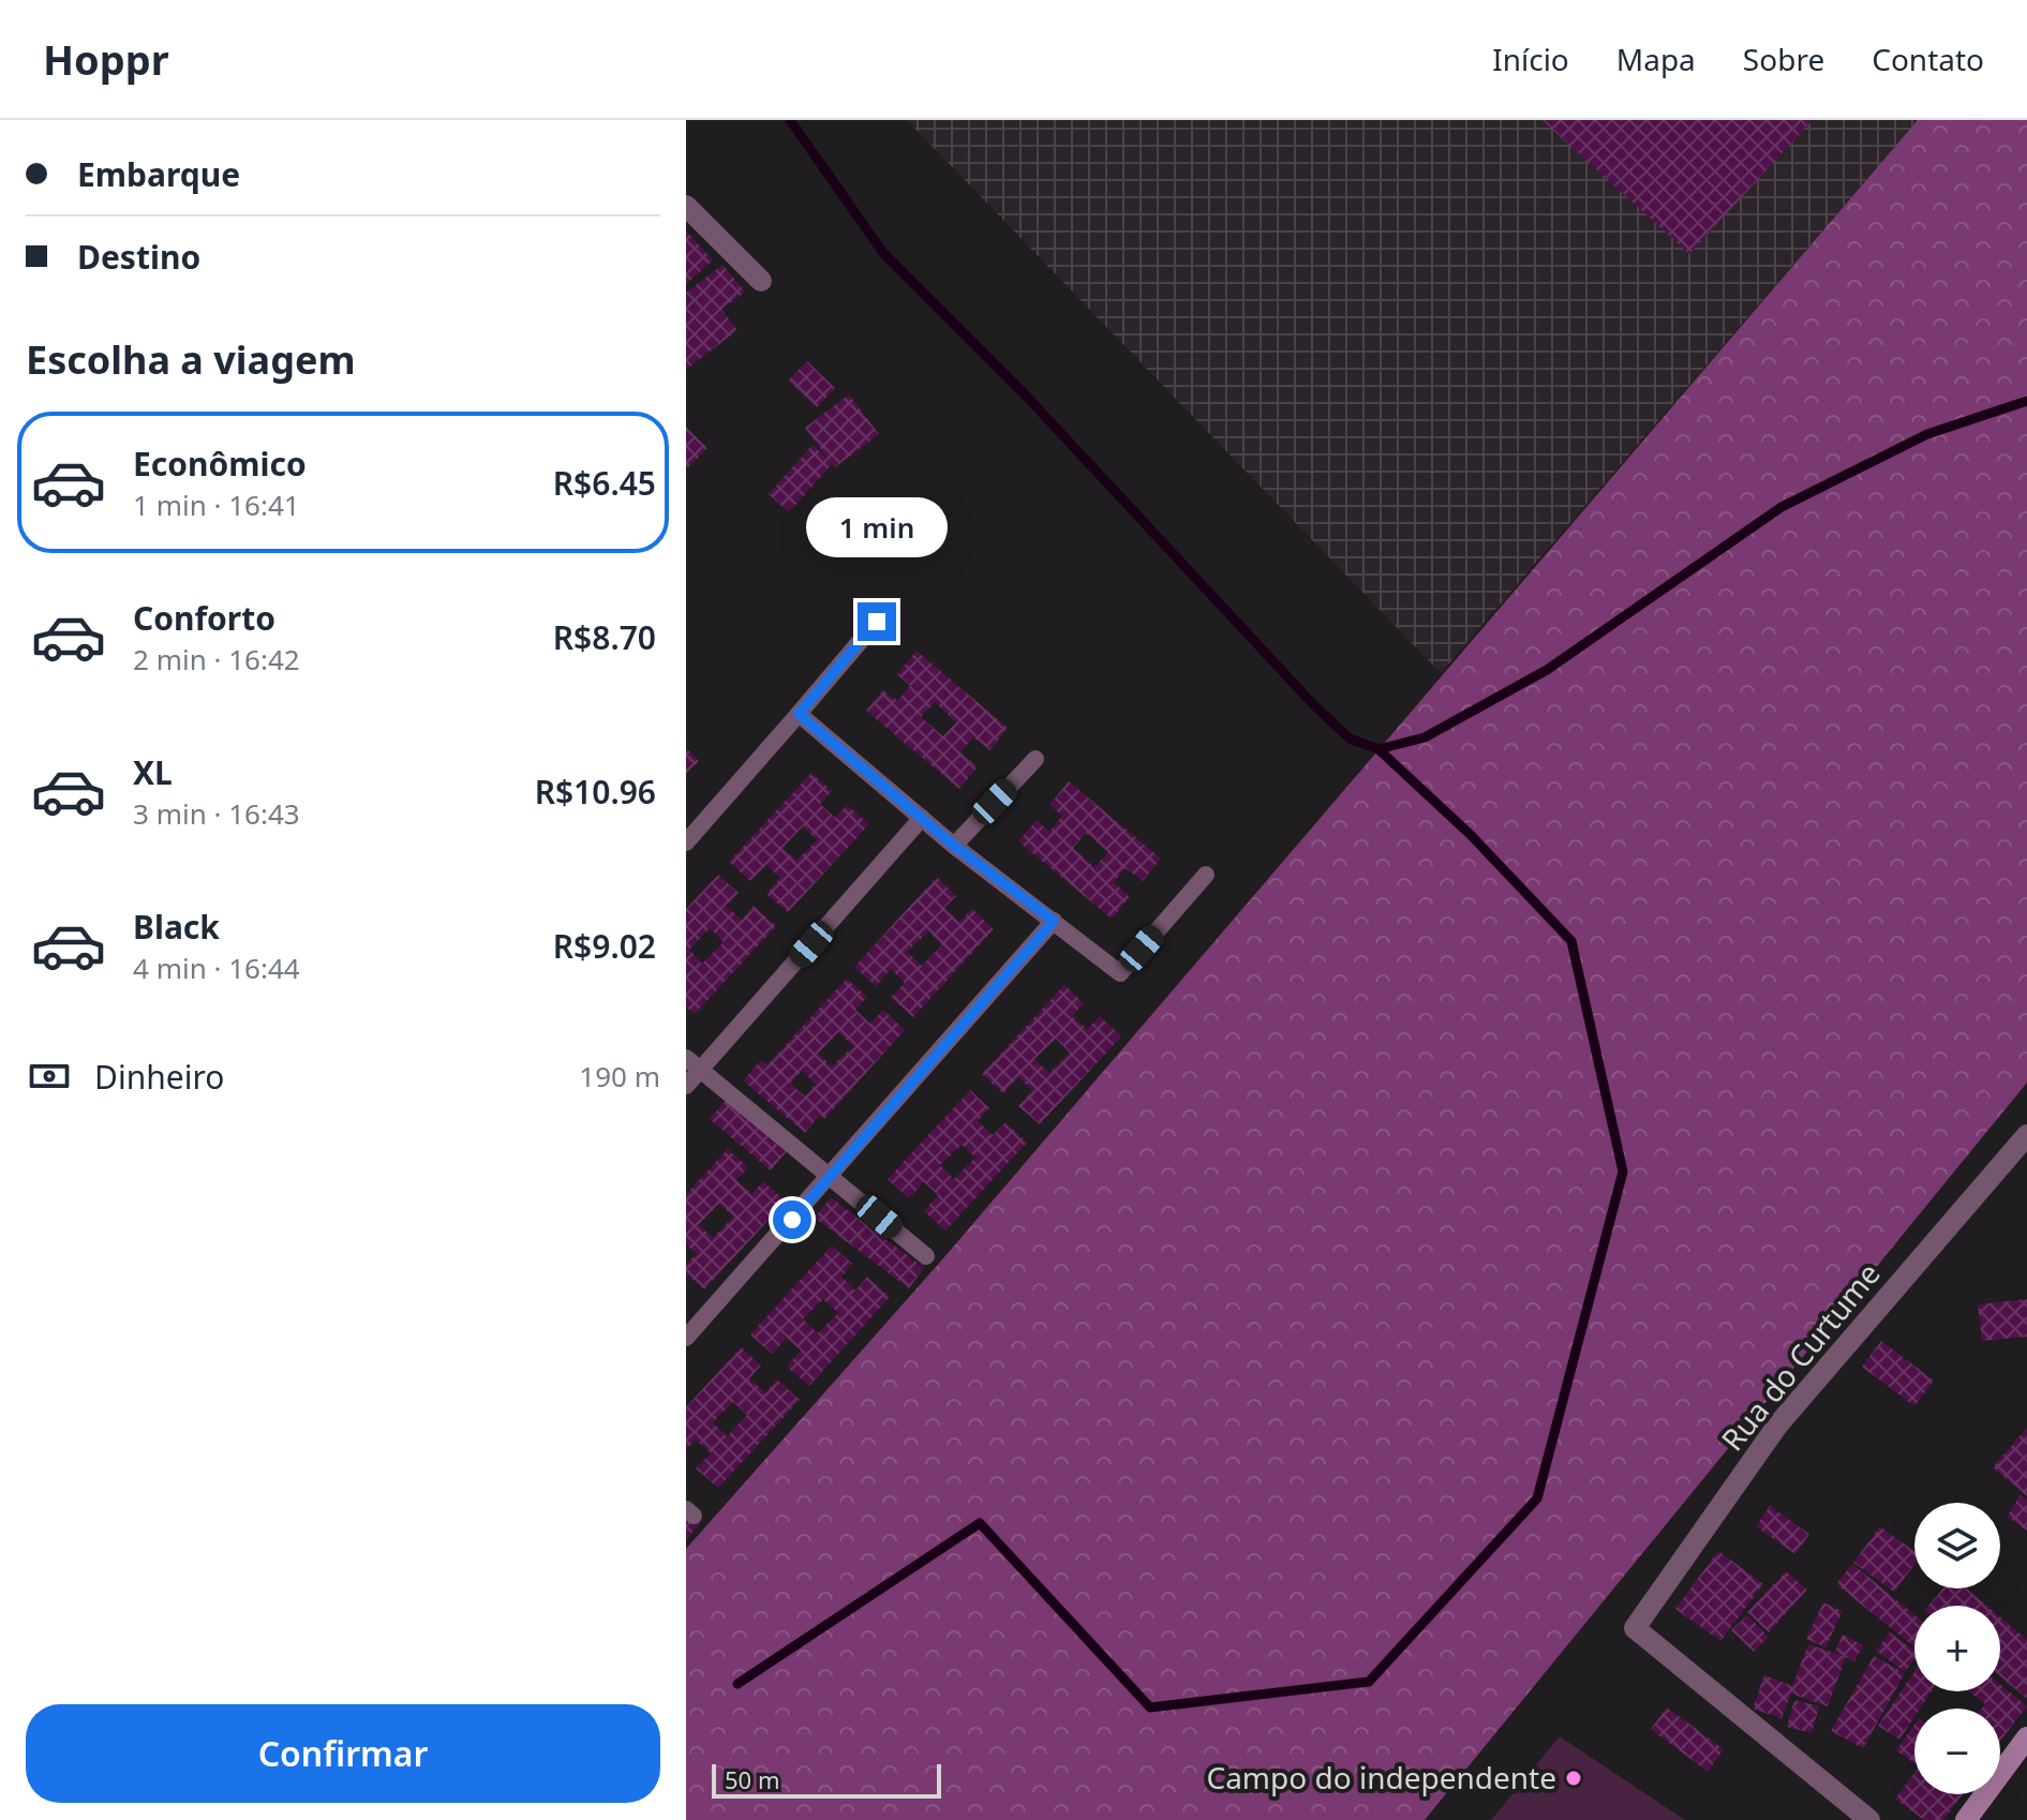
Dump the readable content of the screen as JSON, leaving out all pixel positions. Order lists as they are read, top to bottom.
{
  "streets": {
    "street": ["Rua do Curtume"]
  },
  "places": ["Campo do independente"],
  "scale_bar": "50 m",
  "page": {
    "header": "Hoppr",
    "nav": [
      "Início",
      "Mapa",
      "Sobre",
      "Contato"
    ],
    "banner": ["Embarque", "Destino"],
    "heading": "Escolha a viagem",
    "list": [
      {
        "name": "Econômico",
        "note": "1 min · 16:41",
        "value": "R$6.45"
      },
      {
        "name": "Conforto",
        "note": "2 min · 16:42",
        "value": "R$8.70"
      },
      {
        "name": "XL",
        "note": "3 min · 16:43",
        "value": "R$10.96"
      },
      {
        "name": "Black",
        "note": "4 min · 16:44",
        "value": "R$9.02"
      }
    ],
    "bubble": "1 min",
    "pay": ["Dinheiro", "190 m"],
    "map_buttons": ["+", "−"],
    "buttons": "Confirmar",
    "scale": "50 m"
  }
}
